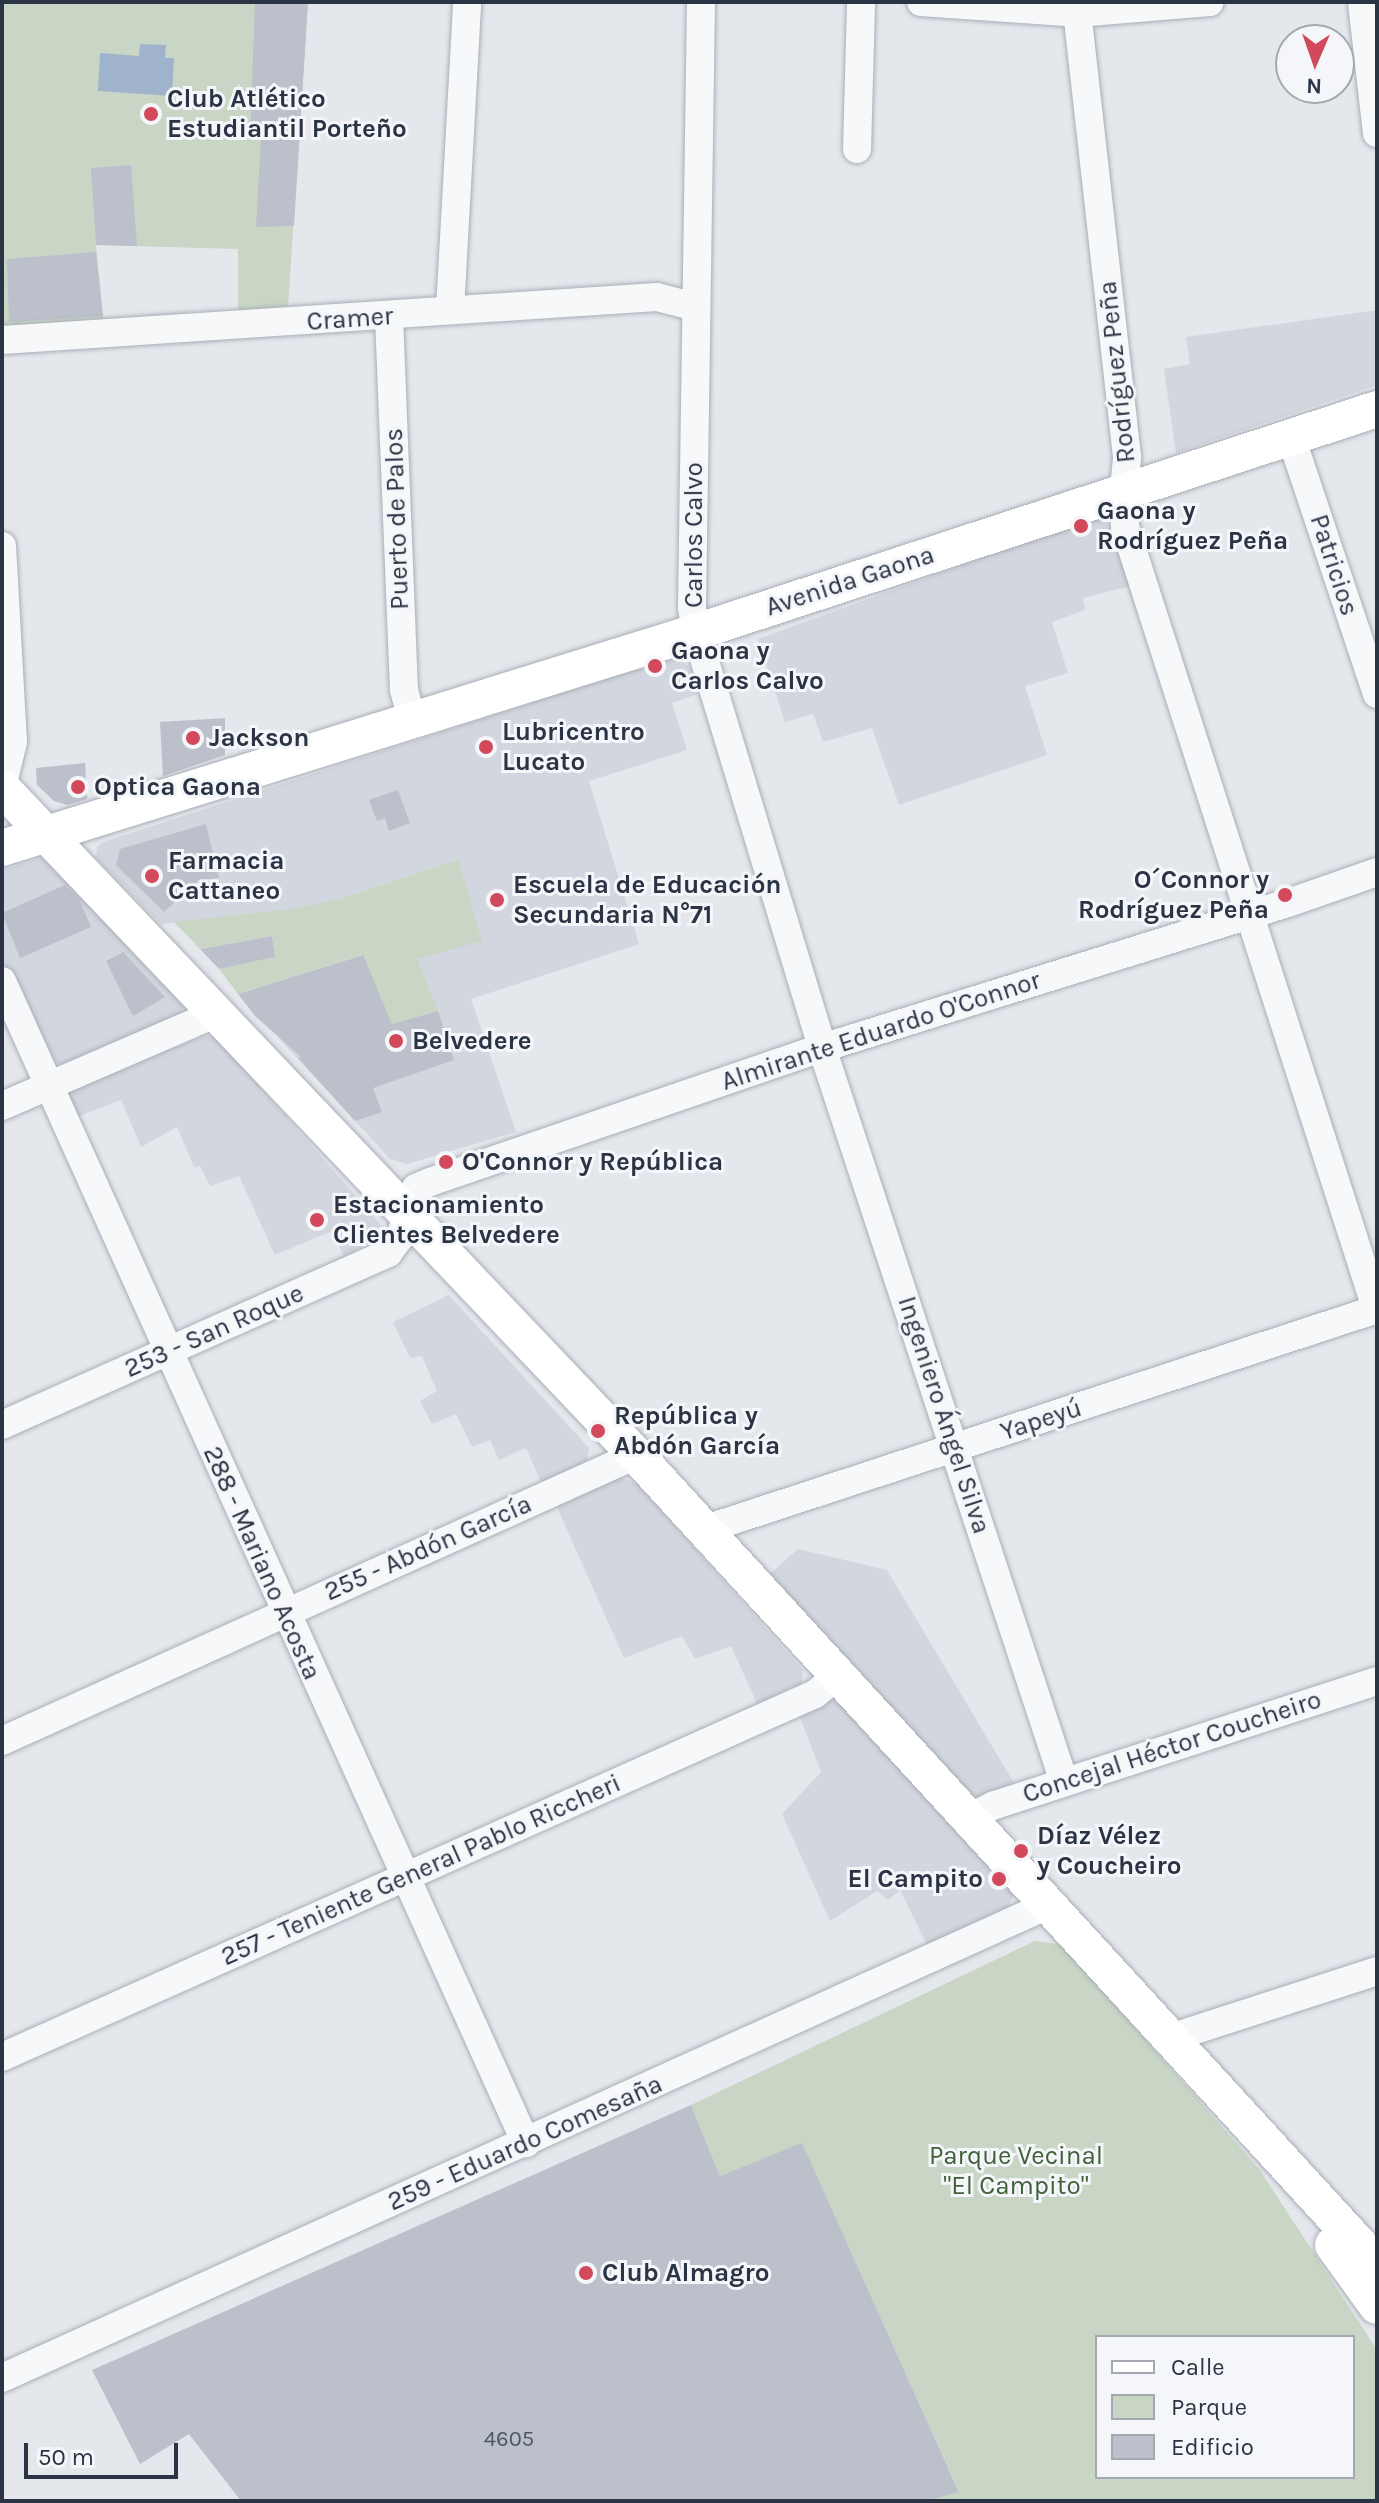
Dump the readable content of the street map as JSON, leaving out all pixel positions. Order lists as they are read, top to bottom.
{
  "streets": {
    "main road": ["Avenida Gaona"],
    "street": [
      "Cramer",
      "Rodríguez Peña",
      "Puerto de Palos",
      "Carlos Calvo",
      "Patricios",
      "Almirante Eduardo O'Connor",
      "253 - San Roque",
      "Ingeniero Ángel Silva",
      "Yapeyú",
      "255 - Abdón García",
      "288 - Mariano Acosta",
      "Concejal Héctor Coucheiro",
      "257 - Teniente General Pablo Riccheri",
      "259 - Eduardo Comesaña"
    ]
  },
  "crossings": [
    ["Cramer", "Puerto de Palos"],
    ["Cramer", "Carlos Calvo"],
    ["Rodríguez Peña", "Avenida Gaona"],
    ["Rodríguez Peña", "Almirante Eduardo O'Connor"],
    ["Rodríguez Peña", "Yapeyú"],
    ["Puerto de Palos", "Avenida Gaona"],
    ["Carlos Calvo", "Avenida Gaona"],
    ["Carlos Calvo", "Almirante Eduardo O'Connor"],
    ["Carlos Calvo", "Ingeniero Ángel Silva"],
    ["Patricios", "Avenida Gaona"],
    ["Almirante Eduardo O'Connor", "253 - San Roque"],
    ["Almirante Eduardo O'Connor", "Ingeniero Ángel Silva"],
    ["253 - San Roque", "288 - Mariano Acosta"],
    ["Ingeniero Ángel Silva", "Yapeyú"],
    ["Ingeniero Ángel Silva", "Concejal Héctor Coucheiro"],
    ["255 - Abdón García", "288 - Mariano Acosta"],
    ["288 - Mariano Acosta", "257 - Teniente General Pablo Riccheri"],
    ["288 - Mariano Acosta", "259 - Eduardo Comesaña"]
  ],
  "parks": ["Parque Vecinal \"El Campito\""],
  "places": [
    "Club Atlético Estudiantil Porteño",
    "Gaona y Rodríguez Peña",
    "Gaona y Carlos Calvo",
    "Jackson",
    "Lubricentro Lucato",
    "Optica Gaona",
    "Farmacia Cattaneo",
    "O´Connor y Rodríguez Peña",
    "Escuela de Educación Secundaria N°71",
    "Belvedere",
    "O'Connor y República",
    "Estacionamiento Clientes Belvedere",
    "República y Abdón García",
    "Díaz Vélez y Coucheiro",
    "El Campito",
    "Club Almagro"
  ],
  "house_numbers": ["4605"],
  "legend": ["Calle", "Parque", "Edificio"],
  "scale_bar": "50 m",
  "north": "bottom"
}
